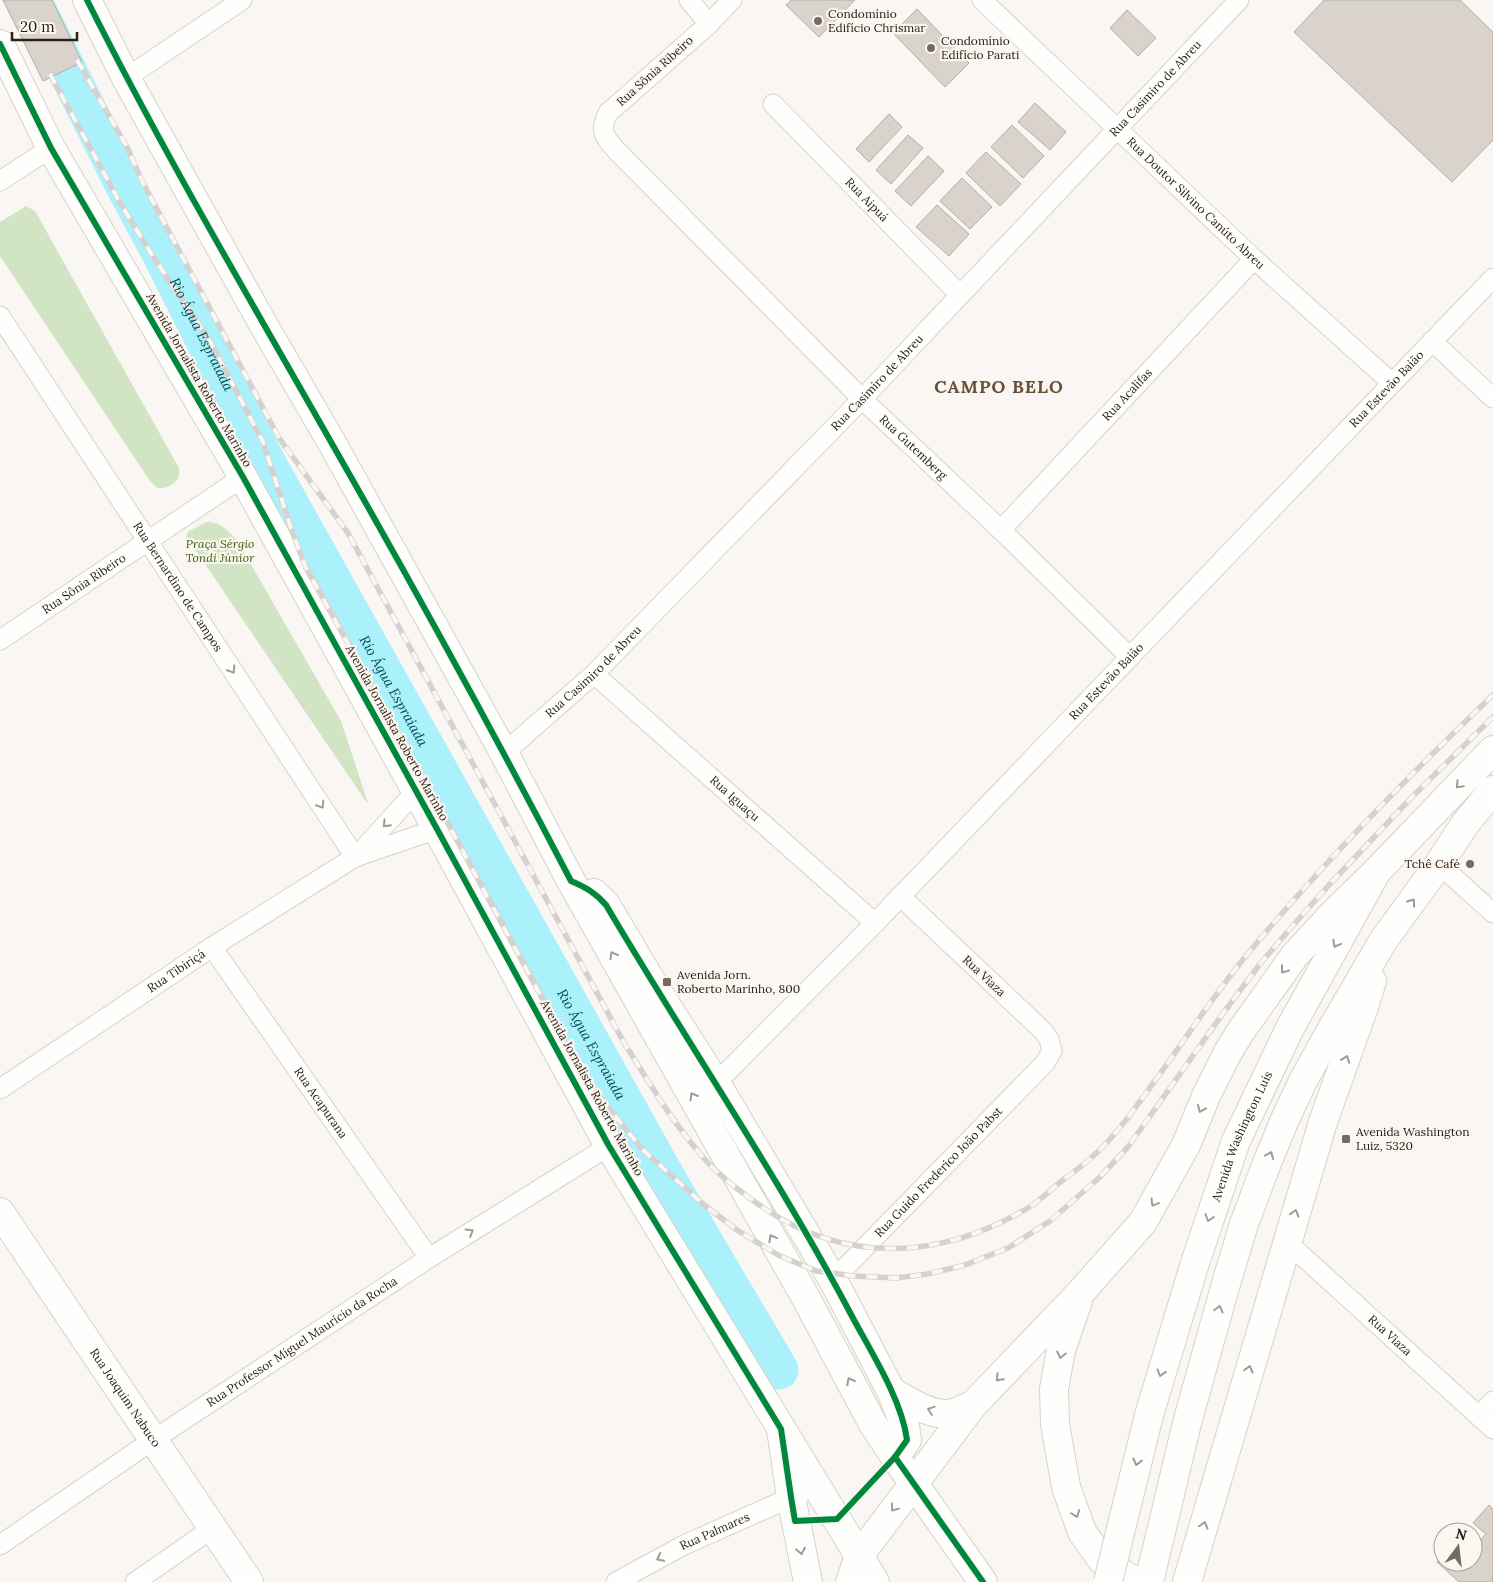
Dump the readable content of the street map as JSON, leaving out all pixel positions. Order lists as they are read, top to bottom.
{
  "streets": {
    "main road": ["Avenida Jornalista Roberto Marinho", "Avenida Washington Luís", "Rua Joaquim Nabuco"],
    "street": [
      "Rua Sônia Ribeiro",
      "Rua Casimiro de Abreu",
      "Rua Aipuá",
      "Rua Doutor Silvino Canúto Abreu",
      "Rua Estevão Baião",
      "Rua Acalifas",
      "Rua Gutemberg",
      "Rua Bernardino de Campos",
      "Rua Iguaçu",
      "Rua Tibiriçá",
      "Rua Viaza",
      "Rua Acapurana",
      "Rua Guido Frederico João Pabst",
      "Rua Professor Miguel Maurício da Rocha",
      "Rua Palmares"
    ]
  },
  "crossings": [
    ["Rua Sônia Ribeiro", "Avenida Jornalista Roberto Marinho"],
    ["Rua Sônia Ribeiro", "Rua Gutemberg"],
    ["Rua Sônia Ribeiro", "Rua Bernardino de Campos"],
    ["Rua Casimiro de Abreu", "Rua Aipuá"],
    ["Rua Casimiro de Abreu", "Rua Doutor Silvino Canúto Abreu"],
    ["Rua Casimiro de Abreu", "Rua Gutemberg"],
    ["Rua Casimiro de Abreu", "Rua Iguaçu"],
    ["Rua Doutor Silvino Canúto Abreu", "Rua Estevão Baião"],
    ["Rua Doutor Silvino Canúto Abreu", "Rua Acalifas"],
    ["Avenida Jornalista Roberto Marinho", "Rua Tibiriçá"],
    ["Avenida Jornalista Roberto Marinho", "Rua Professor Miguel Maurício da Rocha"],
    ["Avenida Jornalista Roberto Marinho", "Rua Palmares"],
    ["Rua Estevão Baião", "Rua Gutemberg"],
    ["Rua Estevão Baião", "Rua Iguaçu"],
    ["Rua Estevão Baião", "Rua Viaza"],
    ["Rua Acalifas", "Rua Gutemberg"],
    ["Rua Bernardino de Campos", "Rua Tibiriçá"],
    ["Rua Tibiriçá", "Rua Acapurana"],
    ["Rua Viaza", "Rua Guido Frederico João Pabst"],
    ["Rua Acapurana", "Rua Professor Miguel Maurício da Rocha"],
    ["Rua Professor Miguel Maurício da Rocha", "Rua Joaquim Nabuco"]
  ],
  "one_way": ["Rua Bernardino de Campos", "Rua Palmares"],
  "districts": ["CAMPO BELO"],
  "water": ["Rio Água Espraiada"],
  "parks": ["Praça Sérgio Tondi Júnior"],
  "places": {
    "other": ["Condomínio Edifício Chrismar", "Condomínio Edifício Parati", "Tchê Café"],
    "transit": ["Avenida Jorn. Roberto Marinho, 800", "Avenida Washington Luiz, 5320"]
  },
  "scale_bar": "20 m",
  "north": "top"
}
